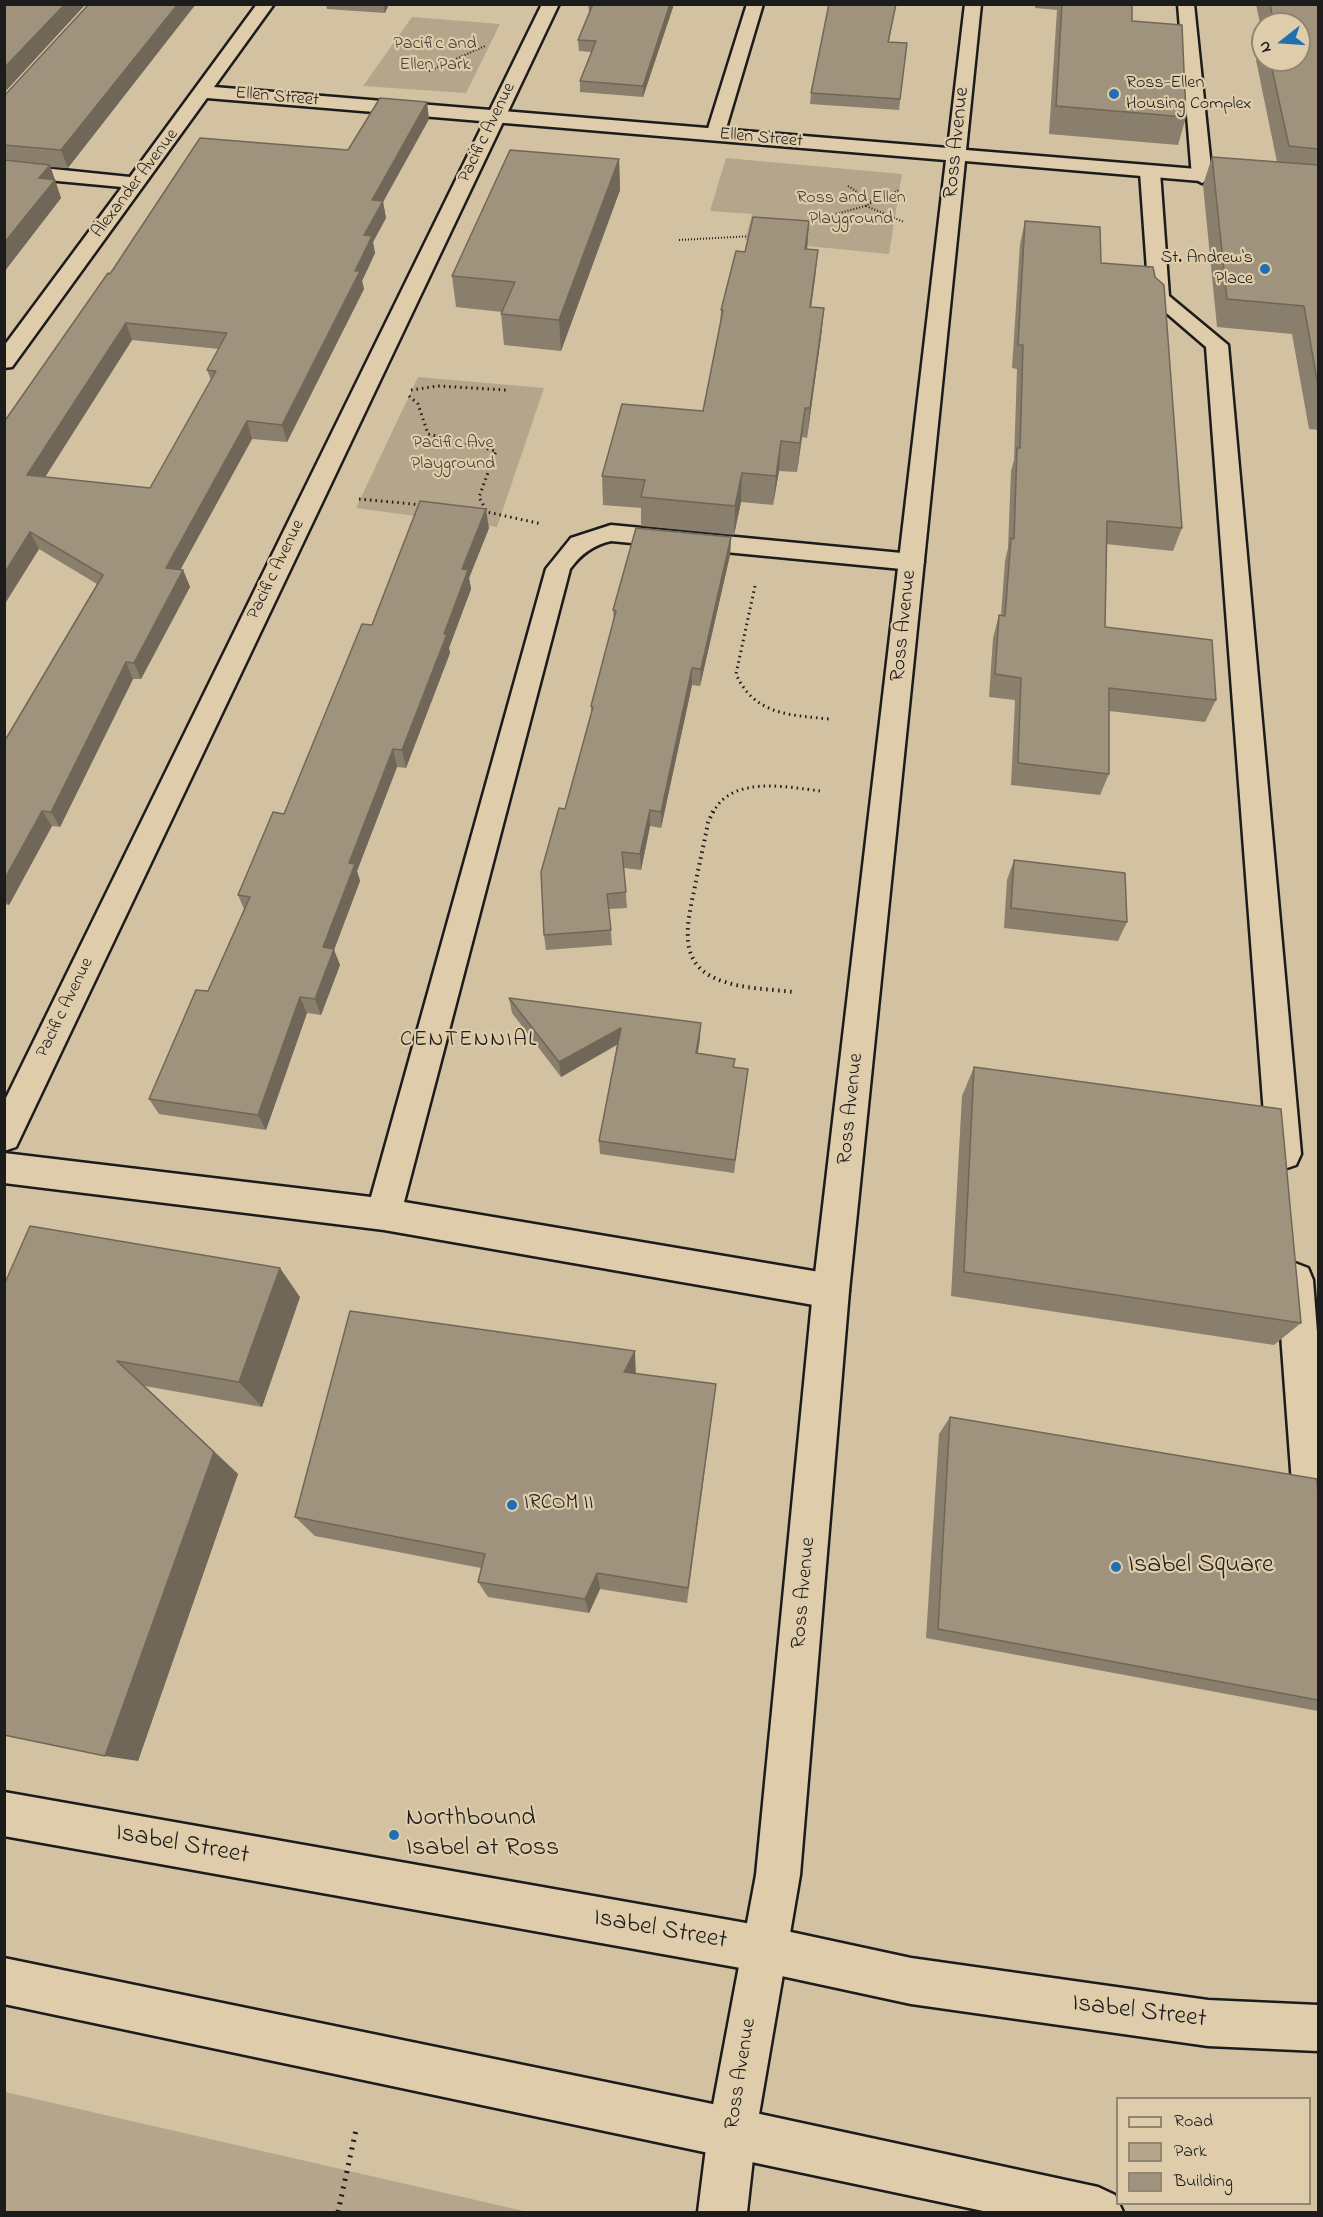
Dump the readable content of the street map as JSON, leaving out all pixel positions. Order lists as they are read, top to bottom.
{
  "streets": {
    "street": [
      "Ellen Street",
      "Pacific Avenue",
      "Ross Avenue",
      "Alexander Avenue",
      "Isabel Street"
    ]
  },
  "crossings": [
    ["Ellen Street", "Pacific Avenue"],
    ["Ellen Street", "Ross Avenue"],
    ["Ellen Street", "Alexander Avenue"],
    ["Ross Avenue", "Isabel Street"]
  ],
  "districts": ["CENTENNIAL"],
  "parks": ["Pacific and Ellen Park", "Ross and Ellen Playground", "Pacific Ave Playground"],
  "places": [
    "Ross-Ellen Housing Complex",
    "St. Andrew's Place",
    "IRCOM II",
    "Isabel Square",
    "Northbound Isabel at Ross"
  ],
  "legend": ["Road", "Park", "Building"],
  "north": "left"
}
